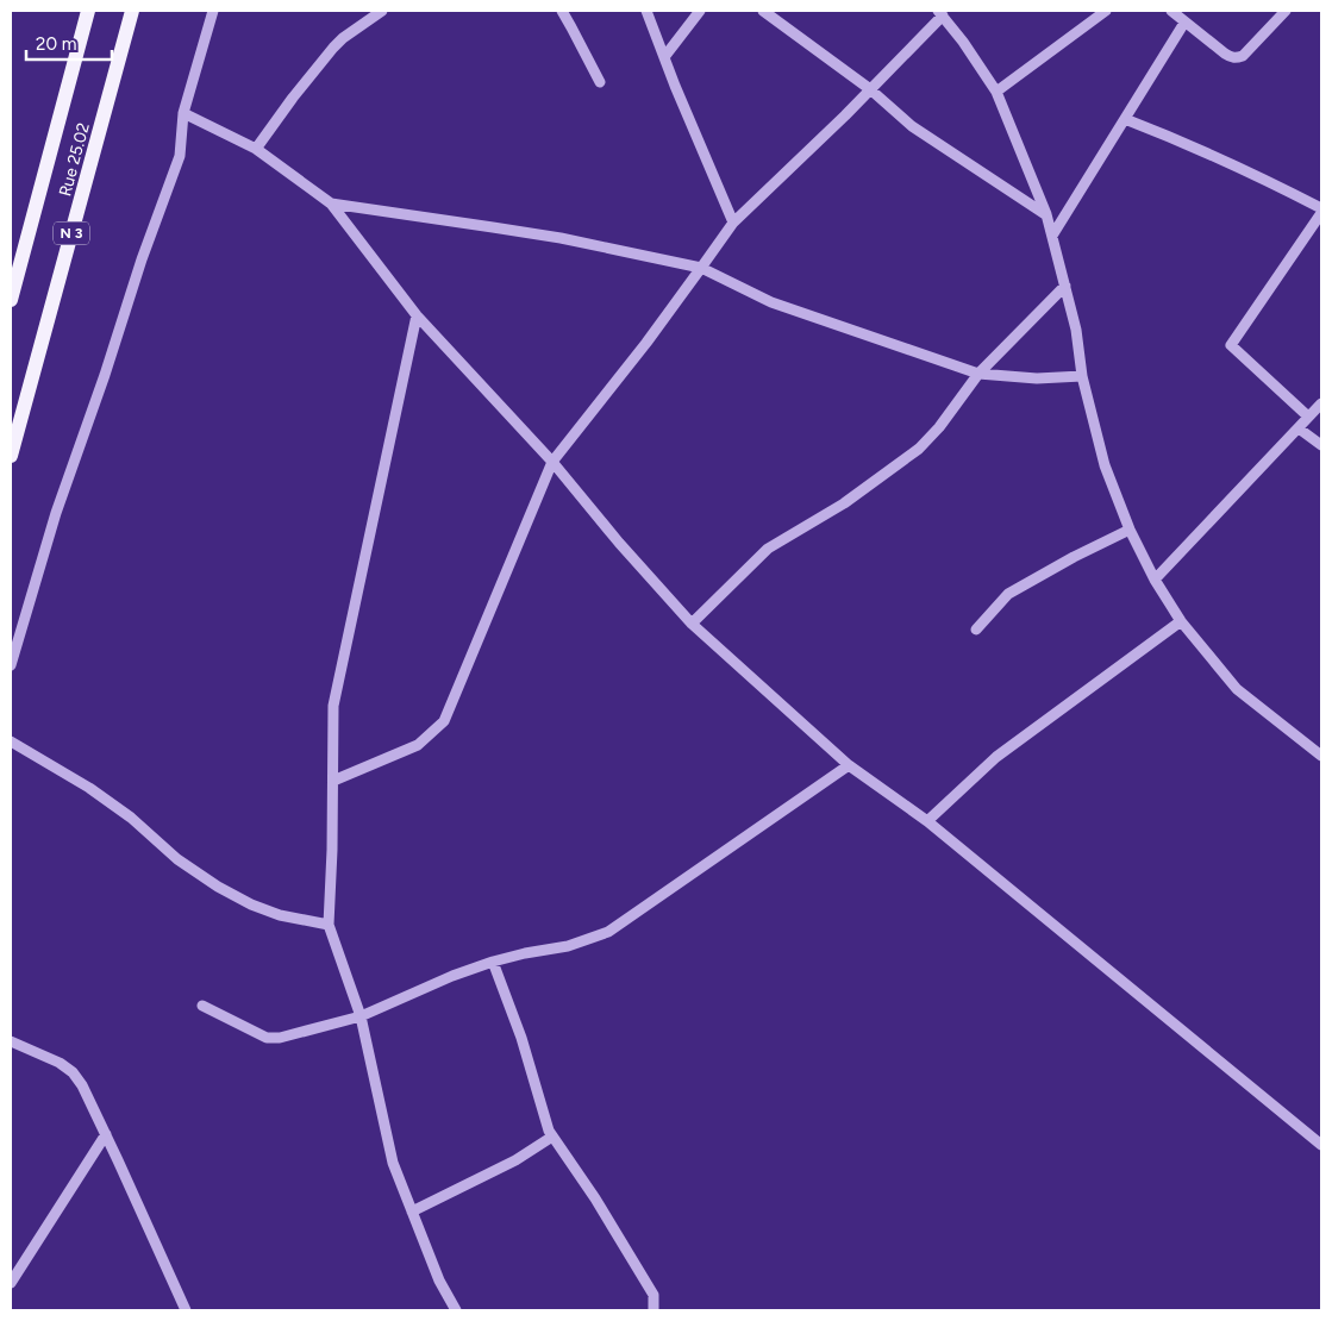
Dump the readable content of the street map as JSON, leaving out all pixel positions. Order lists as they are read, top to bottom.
{
  "streets": {
    "main road": ["Rue 25.02", "N 3"]
  },
  "scale_bar": "20 m"
}
